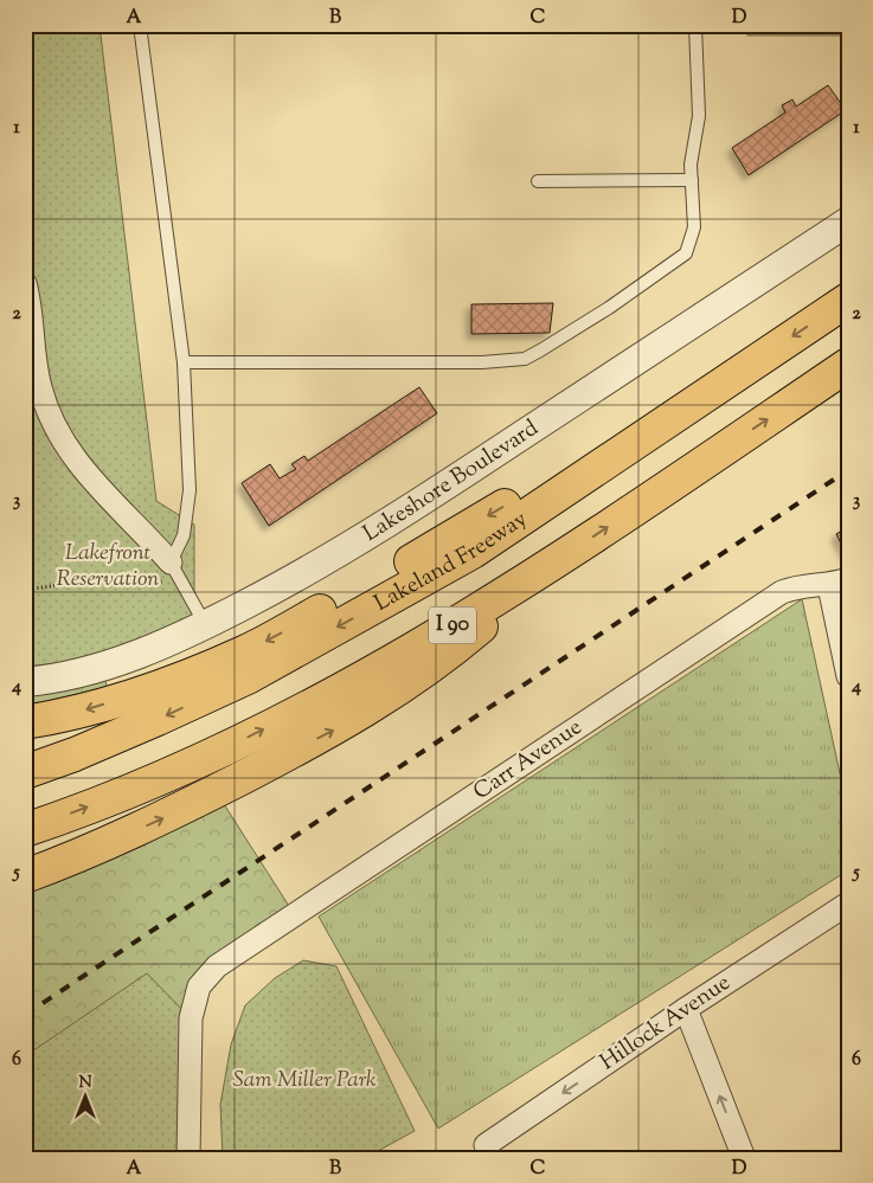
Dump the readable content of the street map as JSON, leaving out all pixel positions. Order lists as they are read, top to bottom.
{
  "streets": {
    "highway": ["Lakeland Freeway", "I 90"],
    "street": ["Lakeshore Boulevard", "Carr Avenue", "Hillock Avenue"]
  },
  "one_way": ["Hillock Avenue"],
  "parks": ["Lakefront Reservation", "Sam Miller Park"],
  "north": "top",
  "grid": {
    "columns": [
      "A",
      "B",
      "C",
      "D"
    ],
    "rows": [
      "1",
      "2",
      "3",
      "4",
      "5",
      "6"
    ]
  }
}
